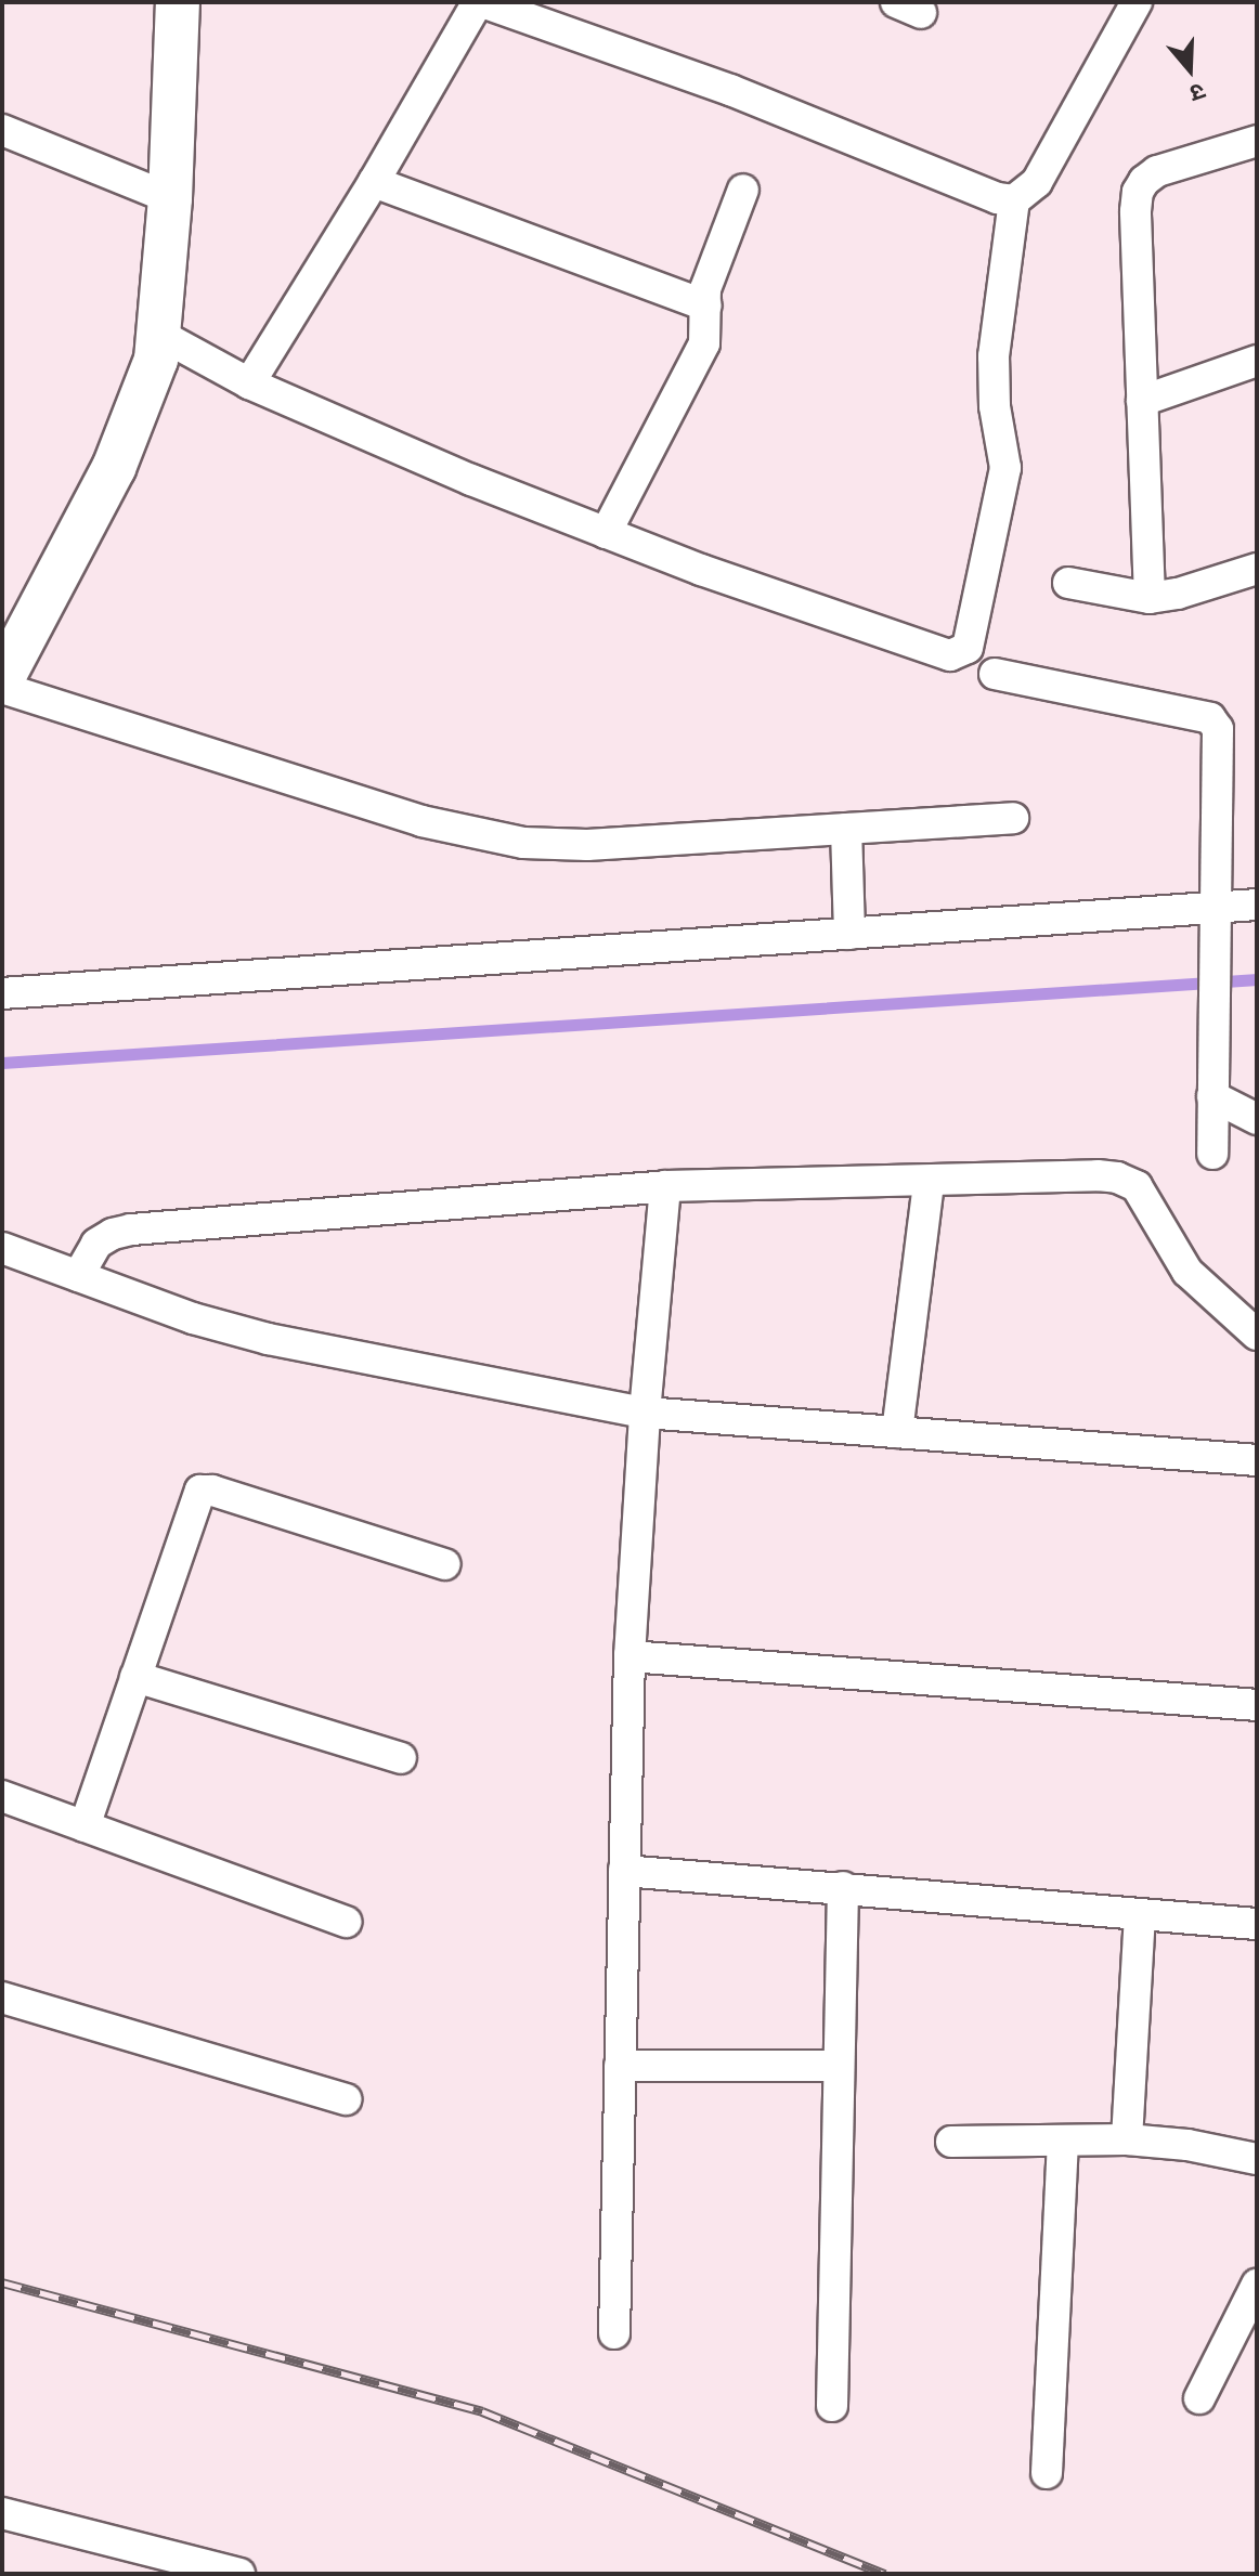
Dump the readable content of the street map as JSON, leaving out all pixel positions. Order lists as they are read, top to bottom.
{
  "north": "bottom"
}
